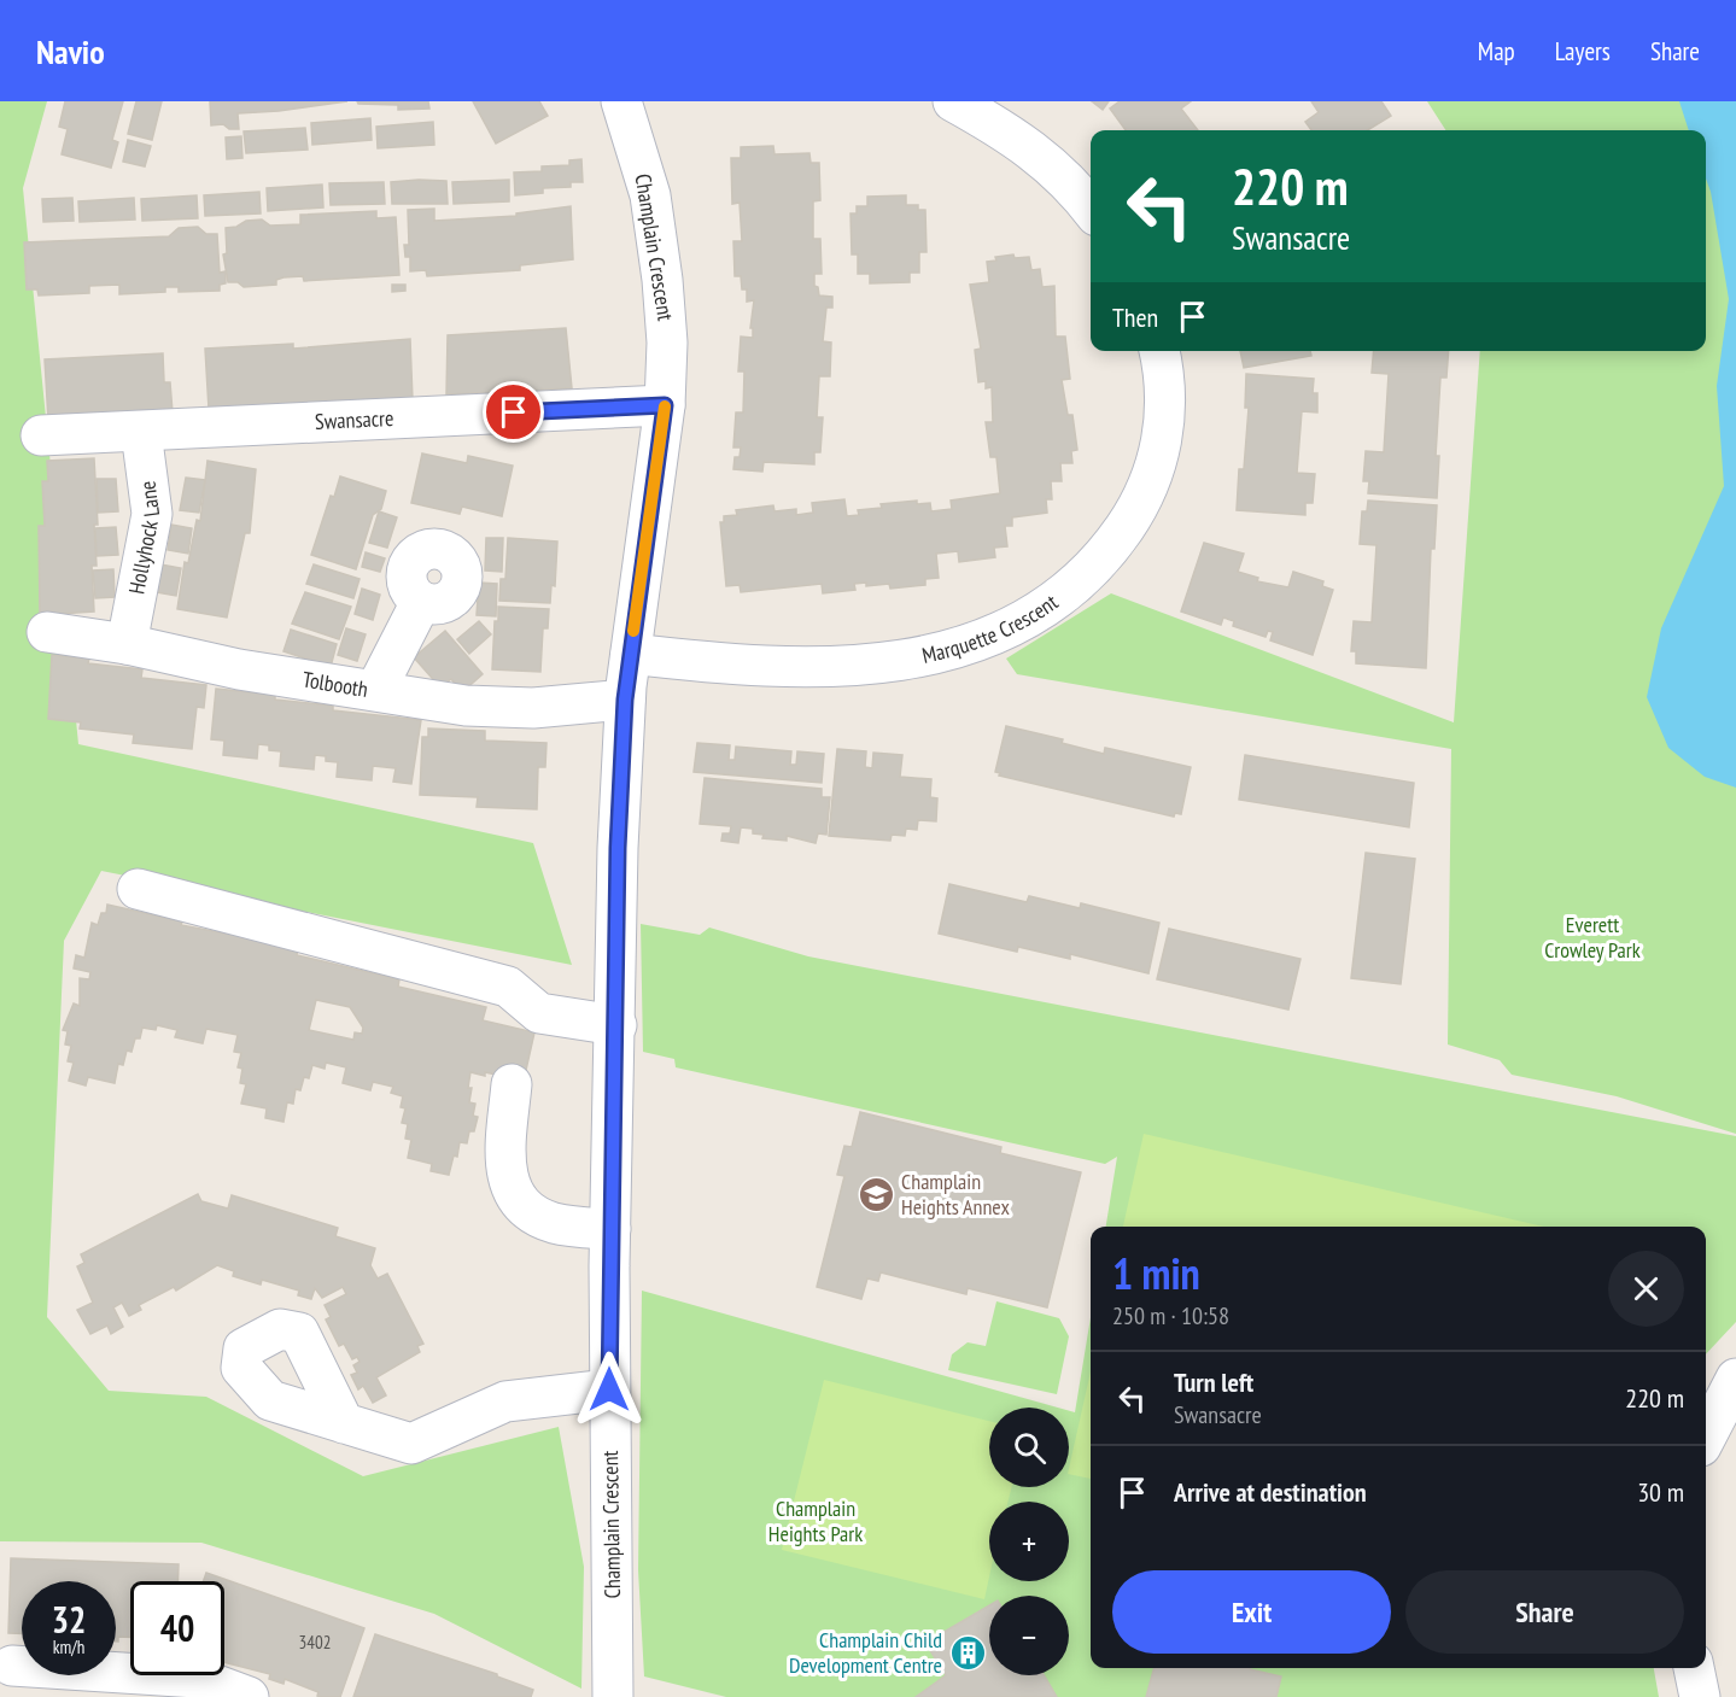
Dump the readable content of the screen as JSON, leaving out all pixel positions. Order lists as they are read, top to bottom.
{
  "streets": {
    "street": [
      "Champlain Crescent",
      "Swansacre",
      "Hollyhock Lane",
      "Marquette Crescent",
      "Tolbooth"
    ]
  },
  "crossings": [
    ["Champlain Crescent", "Swansacre"],
    ["Champlain Crescent", "Marquette Crescent"],
    ["Champlain Crescent", "Tolbooth"],
    ["Swansacre", "Hollyhock Lane"],
    ["Hollyhock Lane", "Tolbooth"]
  ],
  "parks": ["Everett Crowley Park", "Champlain Heights Park"],
  "places": {
    "school or university": ["Champlain Heights Annex"],
    "building": ["Champlain Child Development Centre"]
  },
  "house_numbers": ["3402"],
  "page": {
    "header": "Navio",
    "nav": ["Map", "Layers", "Share"],
    "turn": ["220 m", "Swansacre"],
    "then": "Then",
    "heading": ["1 min", "250 m · 10:58"],
    "list": [
      {
        "name": "Turn left",
        "note": "Swansacre",
        "value": "220 m"
      },
      {
        "name": "Arrive at destination",
        "value": "30 m"
      }
    ],
    "map_buttons": ["+", "−"],
    "buttons": ["Exit", "Share"],
    "speed": "32 km/h",
    "limit": "40"
  }
}
